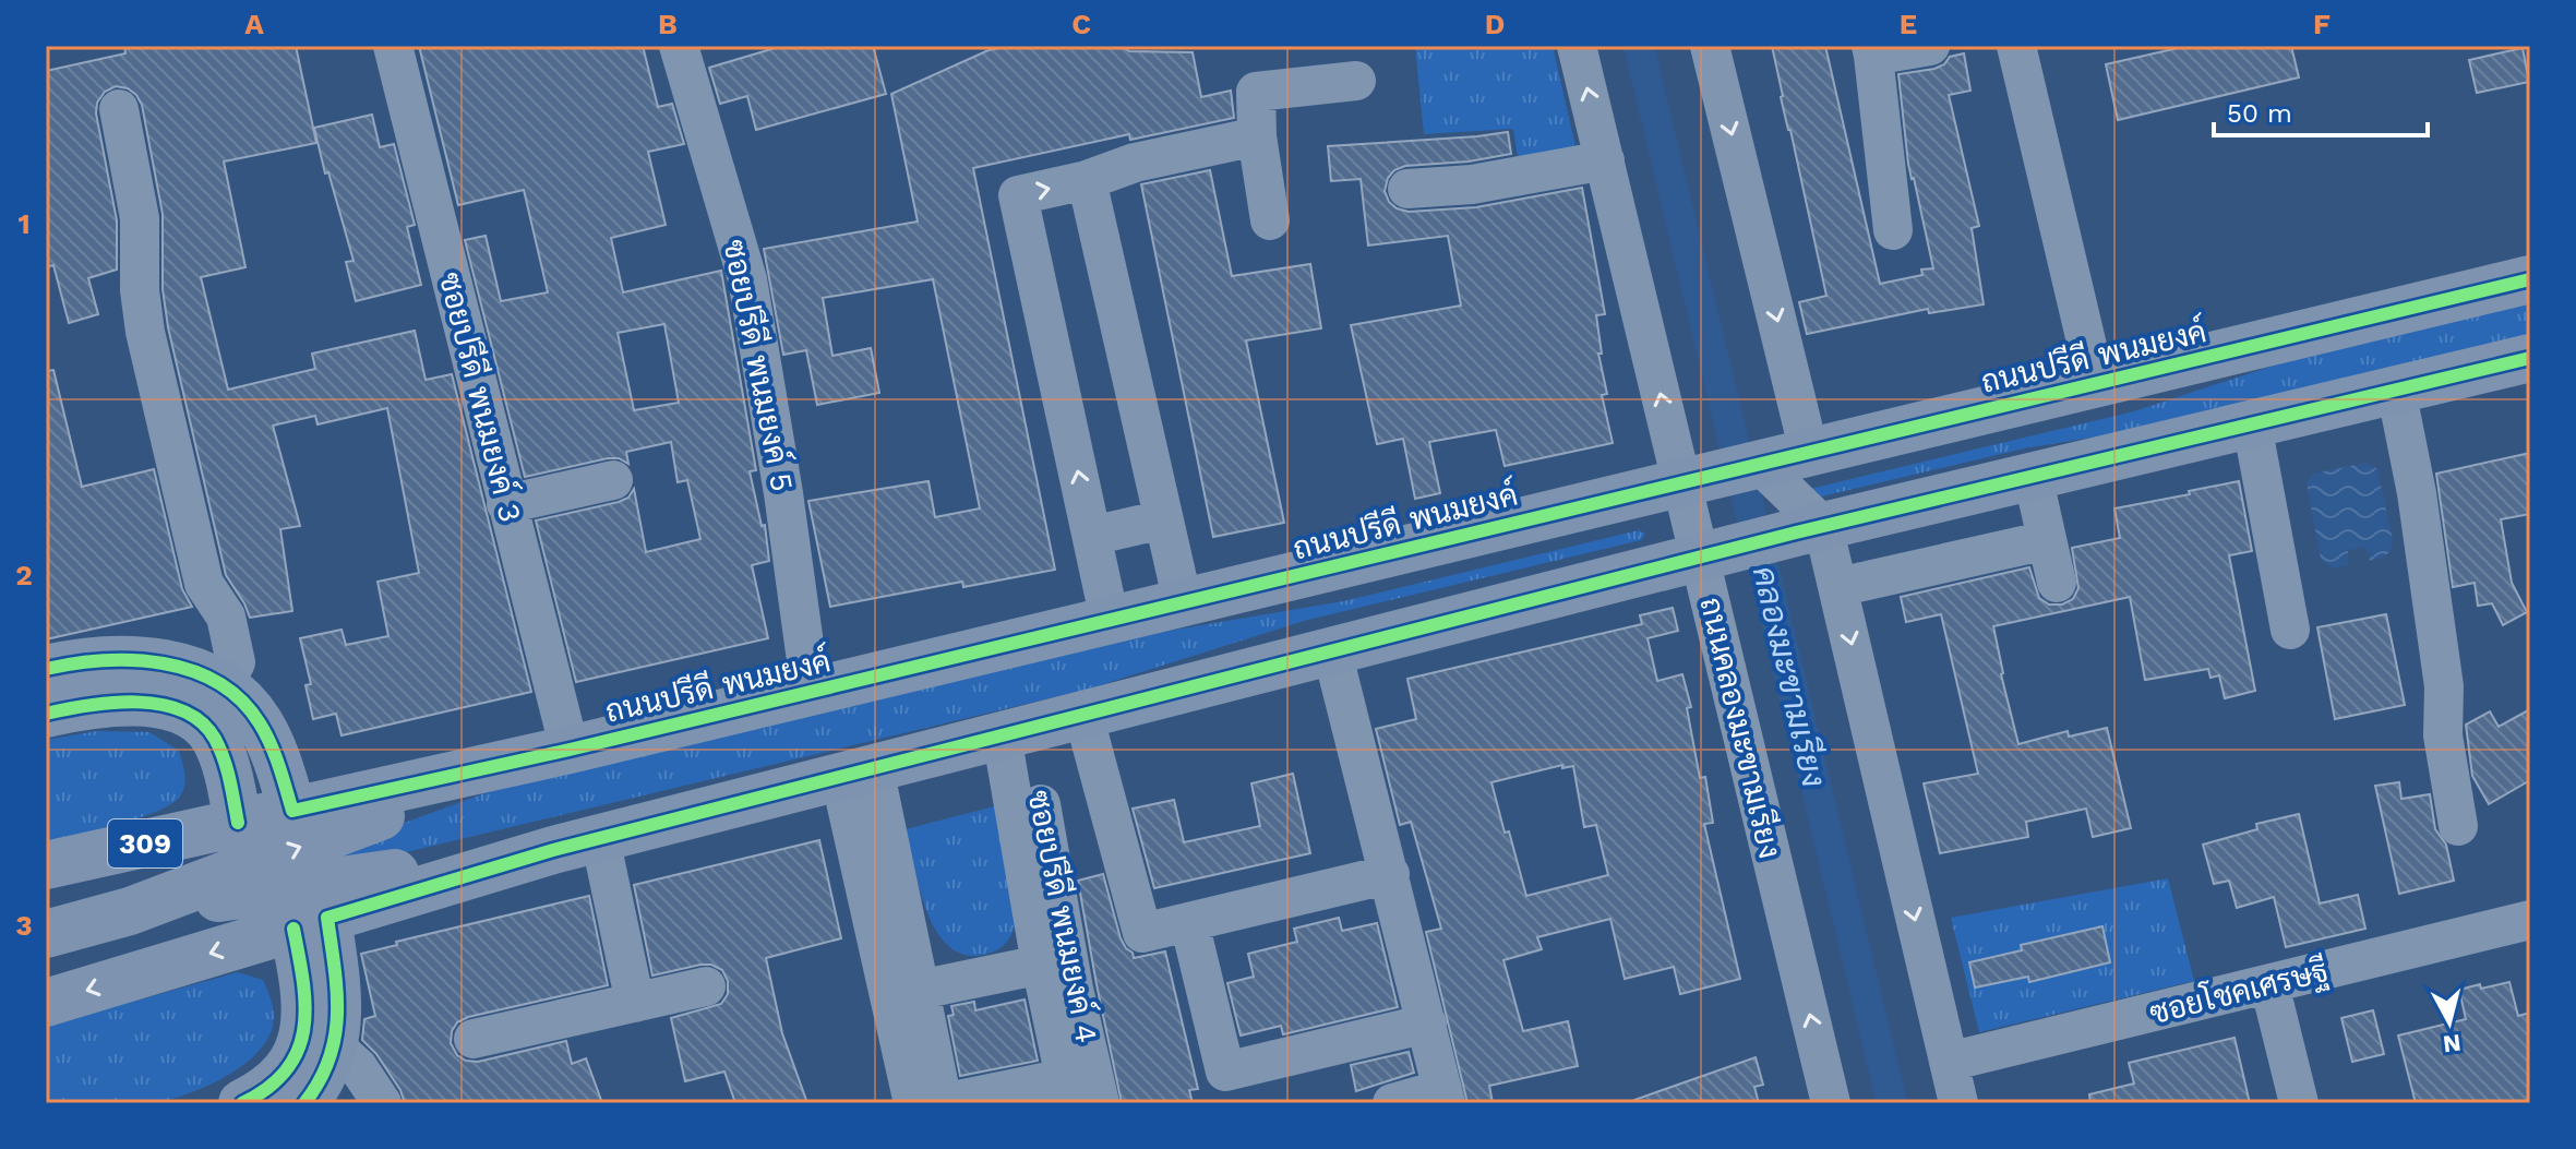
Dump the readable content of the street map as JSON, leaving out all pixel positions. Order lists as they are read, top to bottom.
{
  "streets": {
    "main road": ["ถนนปรีดี พนมยงค์", "309"],
    "street": [
      "ซอยปรีดี พนมยงค์ 5",
      "ซอยปรีดี พนมยงค์ 3",
      "ถนนคลองมะขามเรียง",
      "ซอยปรีดี พนมยงค์ 4",
      "ซอยโชคเศรษฐี"
    ]
  },
  "crossings": [
    ["ถนนปรีดี พนมยงค์", "ซอยปรีดี พนมยงค์ 5"],
    ["ถนนปรีดี พนมยงค์", "ซอยปรีดี พนมยงค์ 3"],
    ["ถนนปรีดี พนมยงค์", "ถนนคลองมะขามเรียง"],
    ["ถนนปรีดี พนมยงค์", "309"],
    ["ถนนปรีดี พนมยงค์", "ซอยปรีดี พนมยงค์ 4"]
  ],
  "water": ["คลองมะขามเรียง"],
  "scale_bar": "50 m",
  "north": "bottom",
  "grid": {
    "columns": [
      "A",
      "B",
      "C",
      "D",
      "E",
      "F"
    ],
    "rows": ["1", "2", "3"]
  }
}
